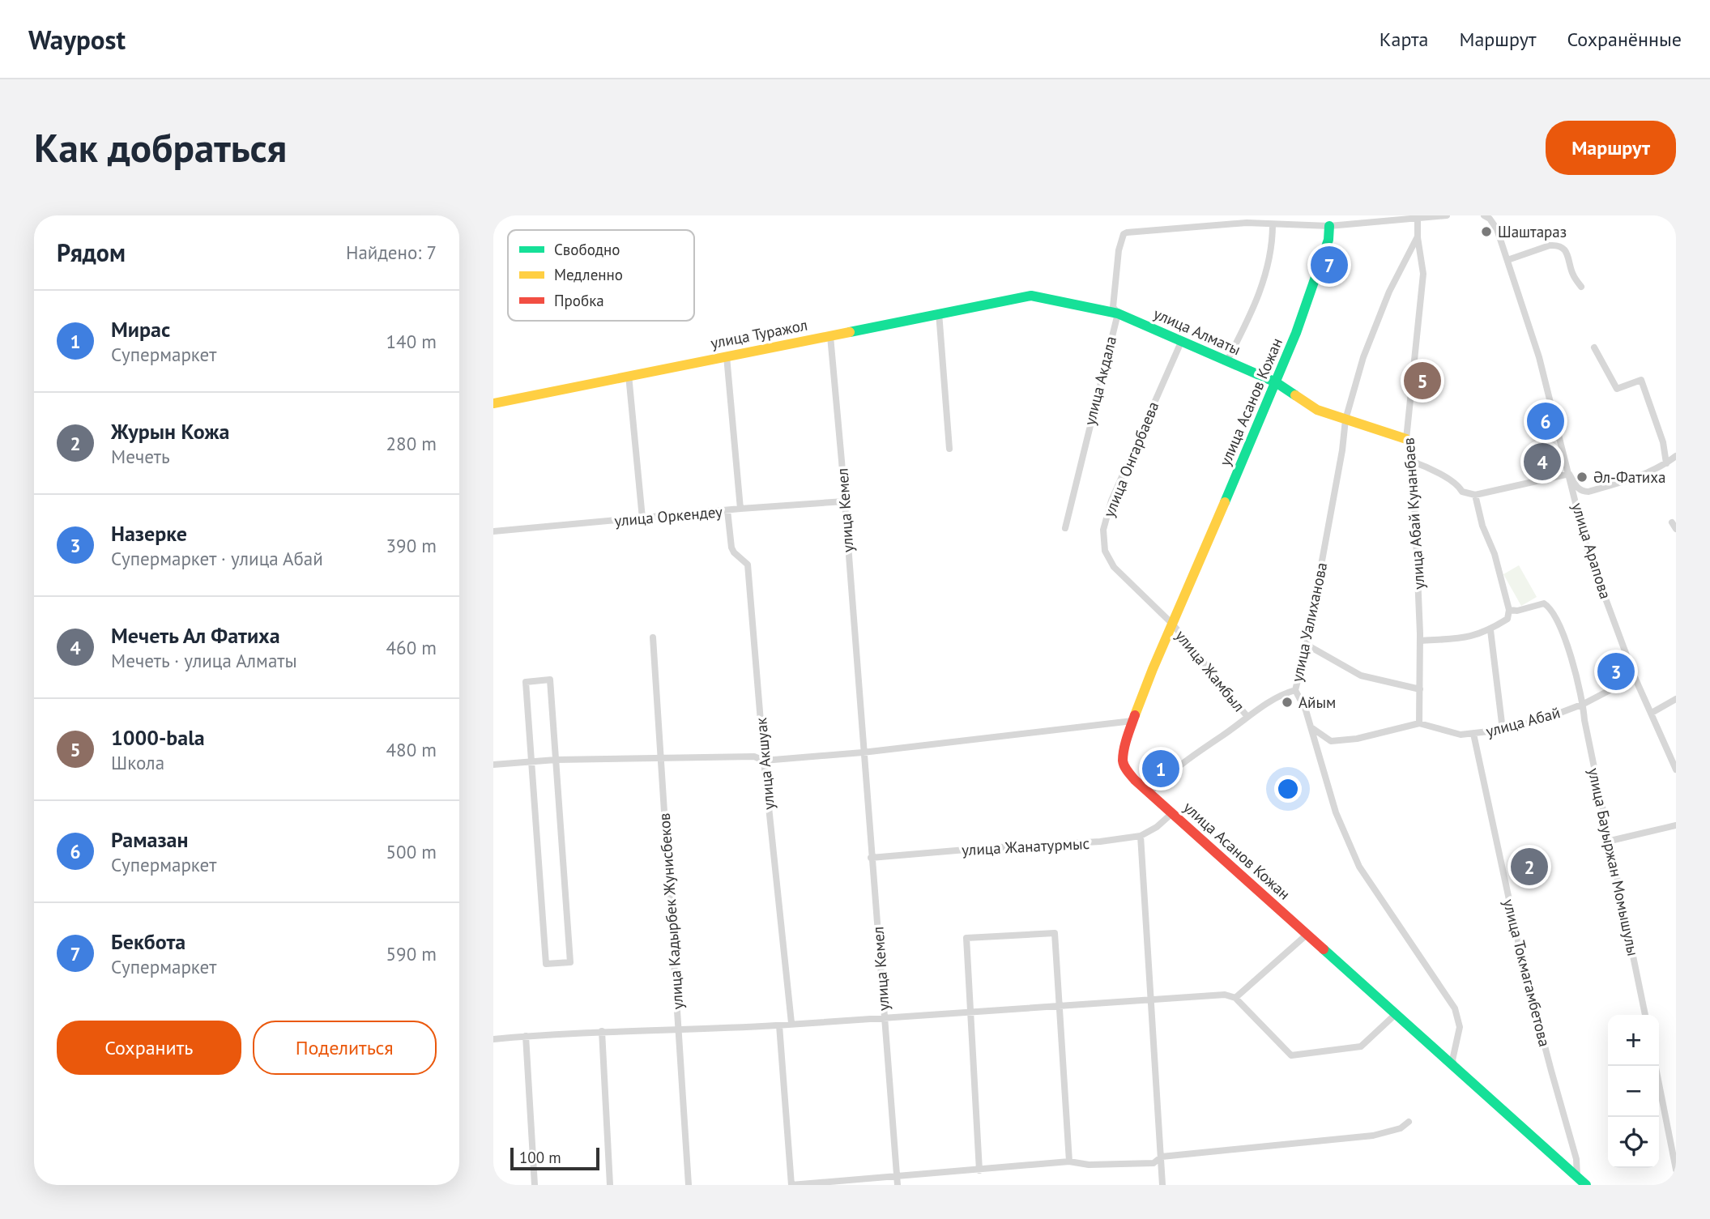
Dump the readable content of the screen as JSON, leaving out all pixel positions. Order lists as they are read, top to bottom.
{
  "streets": {
    "street": [
      "улица Алматы",
      "улица Туражол",
      "улица Акдала",
      "улица Асанов Кожан",
      "улица Онгарбаева",
      "улица Кемел",
      "улица Абай Кунанбаев",
      "улица Оркендеу",
      "улица Арапова",
      "улица Уалиханова",
      "улица Жамбыл",
      "улица Абай",
      "улица Акшуак",
      "улица Жанатурмыс",
      "улица Бауыржан Момышулы",
      "улица Кадырбек Жунисбеков",
      "улица Токмагамбетова"
    ]
  },
  "crossings": [
    ["улица Алматы", "улица Туражол"],
    ["улица Алматы", "улица Акдала"],
    ["улица Алматы", "улица Асанов Кожан"],
    ["улица Алматы", "улица Онгарбаева"],
    ["улица Алматы", "улица Абай Кунанбаев"],
    ["улица Алматы", "улица Уалиханова"],
    ["улица Туражол", "улица Кемел"],
    ["улица Асанов Кожан", "улица Онгарбаева"],
    ["улица Асанов Кожан", "улица Уалиханова"],
    ["улица Асанов Кожан", "улица Жамбыл"],
    ["улица Асанов Кожан", "улица Жанатурмыс"],
    ["улица Асанов Кожан", "улица Токмагамбетова"],
    ["улица Онгарбаева", "улица Жамбыл"],
    ["улица Кемел", "улица Оркендеу"],
    ["улица Кемел", "улица Жанатурмыс"],
    ["улица Абай Кунанбаев", "улица Уалиханова"],
    ["улица Абай Кунанбаев", "улица Абай"],
    ["улица Оркендеу", "улица Акшуак"],
    ["улица Арапова", "улица Абай"],
    ["улица Уалиханова", "улица Жамбыл"],
    ["улица Уалиханова", "улица Абай"],
    ["улица Абай", "улица Бауыржан Момышулы"],
    ["улица Абай", "улица Токмагамбетова"]
  ],
  "places": ["Шаштараз", "Әл-Фатиха", "Айым"],
  "legend": ["Свободно", "Медленно", "Пробка"],
  "scale_bar": "100 m",
  "page": {
    "header": "Waypost",
    "nav": ["Карта", "Маршрут", "Сохранённые"],
    "buttons": [
      "Маршрут",
      ["Сохранить", "Поделиться"]
    ],
    "title": "Как добраться",
    "heading": ["Рядом", "Найдено: 7"],
    "pins": [
      "7",
      "5",
      "6",
      "4",
      "3",
      "1",
      "2"
    ],
    "list": [
      {
        "mark": "1",
        "name": "Мирас",
        "note": "Супермаркет",
        "value": "140 m"
      },
      {
        "mark": "2",
        "name": "Журын Кожа",
        "note": "Мечеть",
        "value": "280 m"
      },
      {
        "mark": "3",
        "name": "Назерке",
        "note": "Супермаркет · улица Абай",
        "value": "390 m"
      },
      {
        "mark": "4",
        "name": "Мечеть Ал Фатиха",
        "note": "Мечеть · улица Алматы",
        "value": "460 m"
      },
      {
        "mark": "5",
        "name": "1000-bala",
        "note": "Школа",
        "value": "480 m"
      },
      {
        "mark": "6",
        "name": "Рамазан",
        "note": "Супермаркет",
        "value": "500 m"
      },
      {
        "mark": "7",
        "name": "Бекбота",
        "note": "Супермаркет",
        "value": "590 m"
      }
    ],
    "map_buttons": ["+", "−"],
    "scale": "100 m"
  }
}
